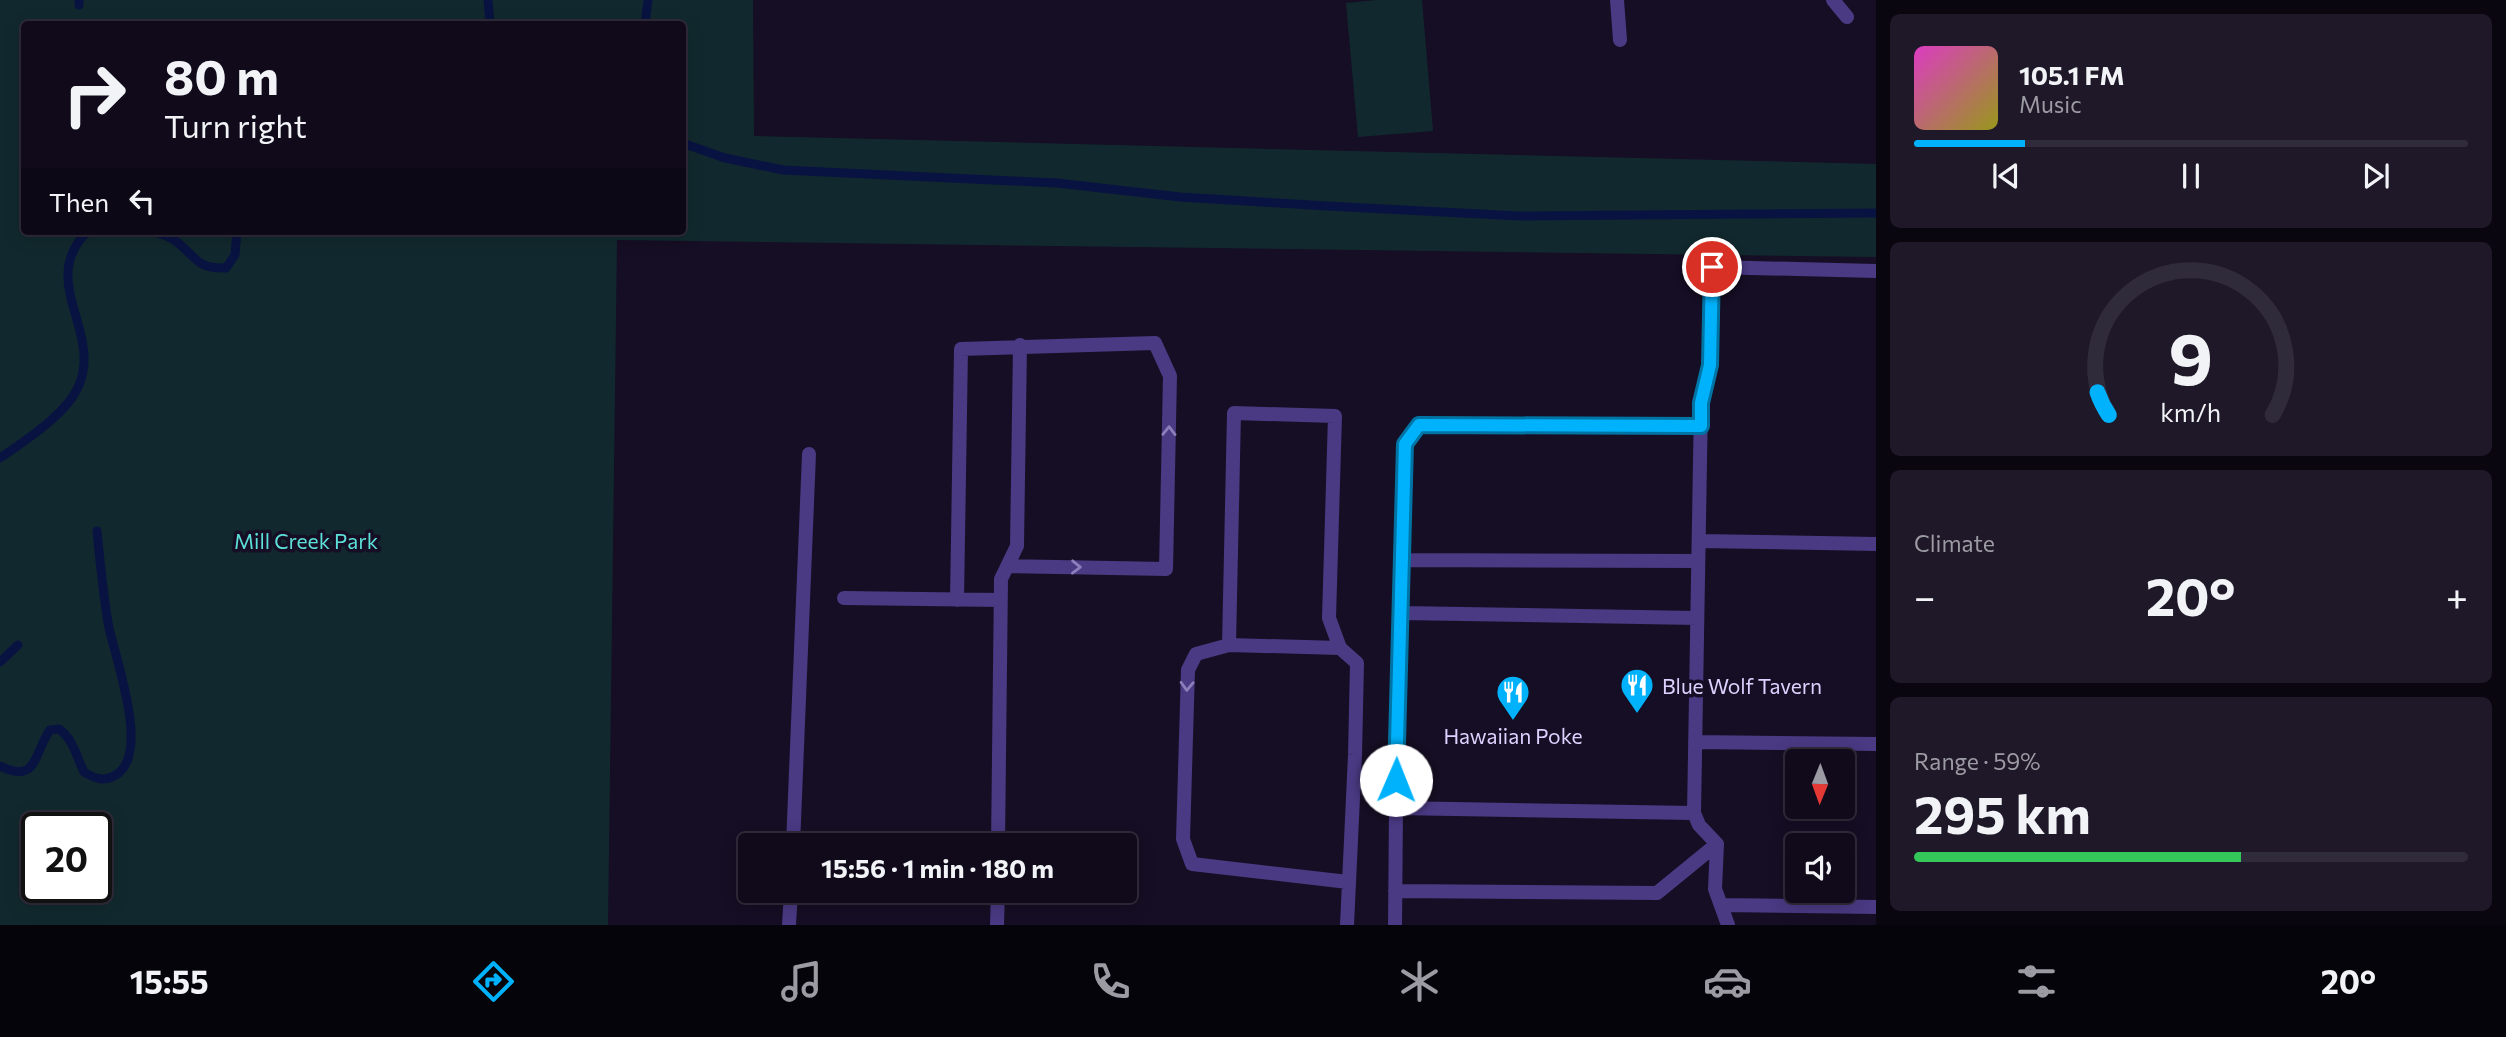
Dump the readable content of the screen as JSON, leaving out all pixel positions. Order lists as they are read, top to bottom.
{
  "parks": ["Mill Creek Park"],
  "places": {
    "restaurant": ["Blue Wolf Tavern", "Hawaiian Poke"]
  },
  "north": "bottom",
  "page": {
    "turn": ["80 m", "Turn right"],
    "song": ["105.1 FM", "Music"],
    "then": "Then",
    "tile": [
      "Climate",
      ["Range · 59%", "295 km"]
    ],
    "heat": ["−", "20°", "+"],
    "limit": "20",
    "trip": "15:56 · 1 min · 180 m",
    "tabs": ["15:55", "20°"],
    "gauge": ["9", "km/h"]
  }
}
